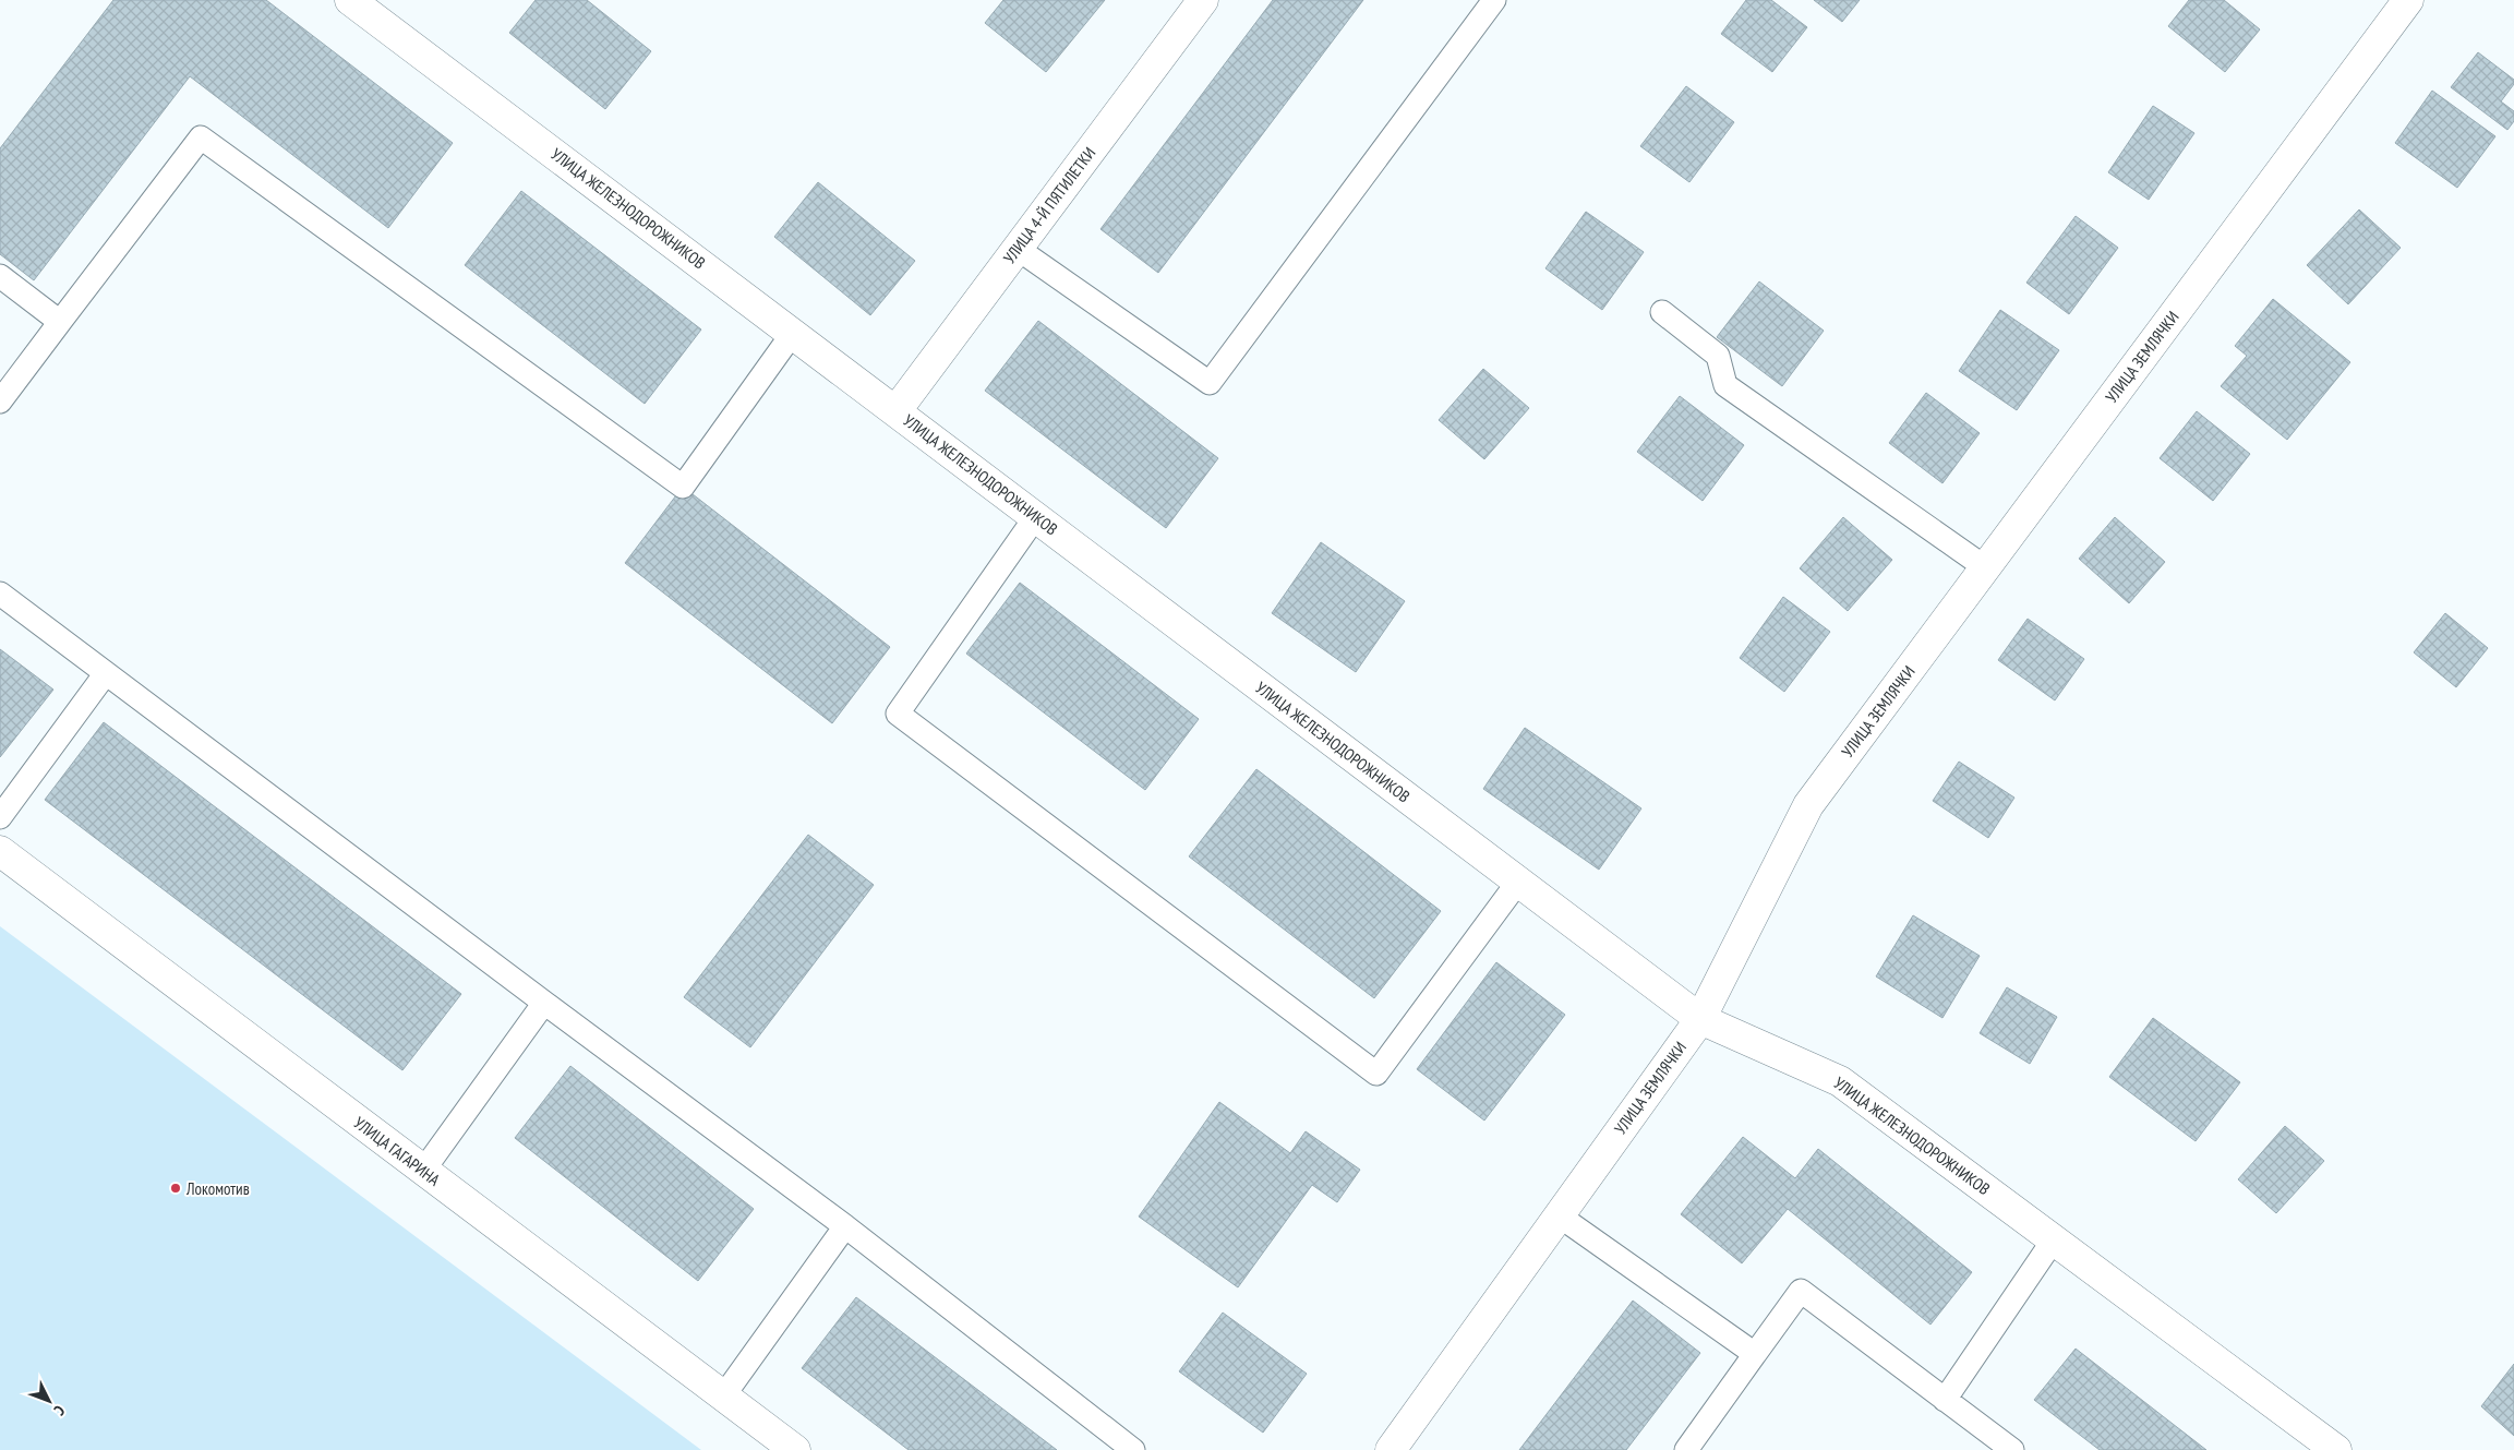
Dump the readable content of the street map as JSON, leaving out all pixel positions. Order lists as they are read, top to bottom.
{
  "streets": {
    "street": [
      "УЛИЦА 4-Й ПЯТИЛЕТКИ",
      "УЛИЦА ЖЕЛЕЗНОДОРОЖНИКОВ",
      "УЛИЦА ЗЕМЛЯЧКИ",
      "УЛИЦА ГАГАРИНА"
    ]
  },
  "crossings": [
    ["УЛИЦА 4-Й ПЯТИЛЕТКИ", "УЛИЦА ЖЕЛЕЗНОДОРОЖНИКОВ"],
    ["УЛИЦА ЖЕЛЕЗНОДОРОЖНИКОВ", "УЛИЦА ЗЕМЛЯЧКИ"]
  ],
  "places": ["Локомотив"],
  "north": "bottom right"
}
